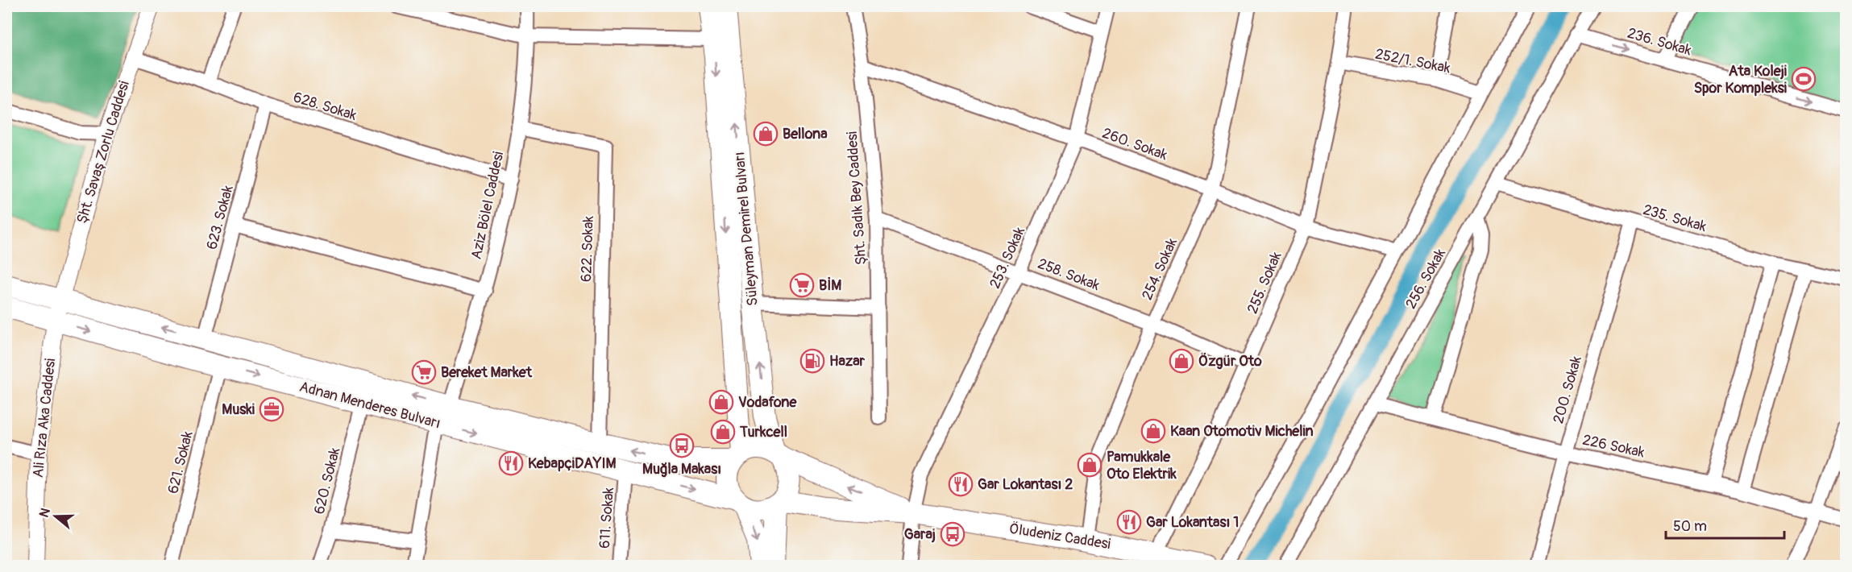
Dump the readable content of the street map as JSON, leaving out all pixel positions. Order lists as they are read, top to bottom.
{
  "streets": {
    "main road": ["Süleyman Demirel Bulvarı", "Adnan Menderes Bulvarı", "Öludeniz Caddesi"],
    "street": [
      "236. Sokak",
      "252/1. Sokak",
      "628. Sokak",
      "260. Sokak",
      "Şht. Savaş Zorlu Caddesi",
      "Şht. Sadık Bey Caddesi",
      "Aziz Bölel Caddesi",
      "623. Sokak",
      "235. Sokak",
      "622. Sokak",
      "253. Sokak",
      "254. Sokak",
      "258. Sokak",
      "256. Sokak",
      "255. Sokak",
      "200. Sokak",
      "Ali Rıza Aka Caddesi",
      "226 Sokak",
      "621. Sokak",
      "620. Sokak",
      "611. Sokak"
    ]
  },
  "crossings": [
    ["236. Sokak", "256. Sokak"],
    ["252/1. Sokak", "255. Sokak"],
    ["628. Sokak", "Şht. Savaş Zorlu Caddesi"],
    ["628. Sokak", "Aziz Bölel Caddesi"],
    ["628. Sokak", "623. Sokak"],
    ["260. Sokak", "Şht. Sadık Bey Caddesi"],
    ["260. Sokak", "253. Sokak"],
    ["260. Sokak", "254. Sokak"],
    ["260. Sokak", "255. Sokak"],
    ["Şht. Savaş Zorlu Caddesi", "Adnan Menderes Bulvarı"],
    ["Şht. Savaş Zorlu Caddesi", "Ali Rıza Aka Caddesi"],
    ["Şht. Sadık Bey Caddesi", "258. Sokak"],
    ["Aziz Bölel Caddesi", "622. Sokak"],
    ["Aziz Bölel Caddesi", "Adnan Menderes Bulvarı"],
    ["623. Sokak", "Adnan Menderes Bulvarı"],
    ["235. Sokak", "256. Sokak"],
    ["235. Sokak", "200. Sokak"],
    ["Süleyman Demirel Bulvarı", "Adnan Menderes Bulvarı"],
    ["622. Sokak", "Adnan Menderes Bulvarı"],
    ["253. Sokak", "258. Sokak"],
    ["253. Sokak", "Adnan Menderes Bulvarı"],
    ["253. Sokak", "Öludeniz Caddesi"],
    ["254. Sokak", "258. Sokak"],
    ["254. Sokak", "Öludeniz Caddesi"],
    ["258. Sokak", "255. Sokak"],
    ["256. Sokak", "226 Sokak"],
    ["255. Sokak", "Öludeniz Caddesi"],
    ["200. Sokak", "226 Sokak"],
    ["Adnan Menderes Bulvarı", "Ali Rıza Aka Caddesi"],
    ["Adnan Menderes Bulvarı", "621. Sokak"],
    ["Adnan Menderes Bulvarı", "620. Sokak"],
    ["Adnan Menderes Bulvarı", "611. Sokak"],
    ["Adnan Menderes Bulvarı", "Öludeniz Caddesi"]
  ],
  "one_way": ["236. Sokak"],
  "places": {
    "sports": ["Ata Koleji Spor Kompleksi"],
    "shop": [
      "Bellona",
      "Özgür Oto",
      "Vodafone",
      "Kaan Otomotiv Michelin",
      "Turkcell",
      "Pamukkale Oto Elektrik"
    ],
    "supermarket": ["BİM", "Bereket Market"],
    "fuel station": ["Hazar"],
    "office": ["Muski"],
    "bus stop": ["Muğla Makası", "Garaj"],
    "restaurant": ["KebapçiDAYIM", "Gar Lokantası 2", "Gar Lokantası 1"]
  },
  "scale_bar": "50 m",
  "north": "left"
}
